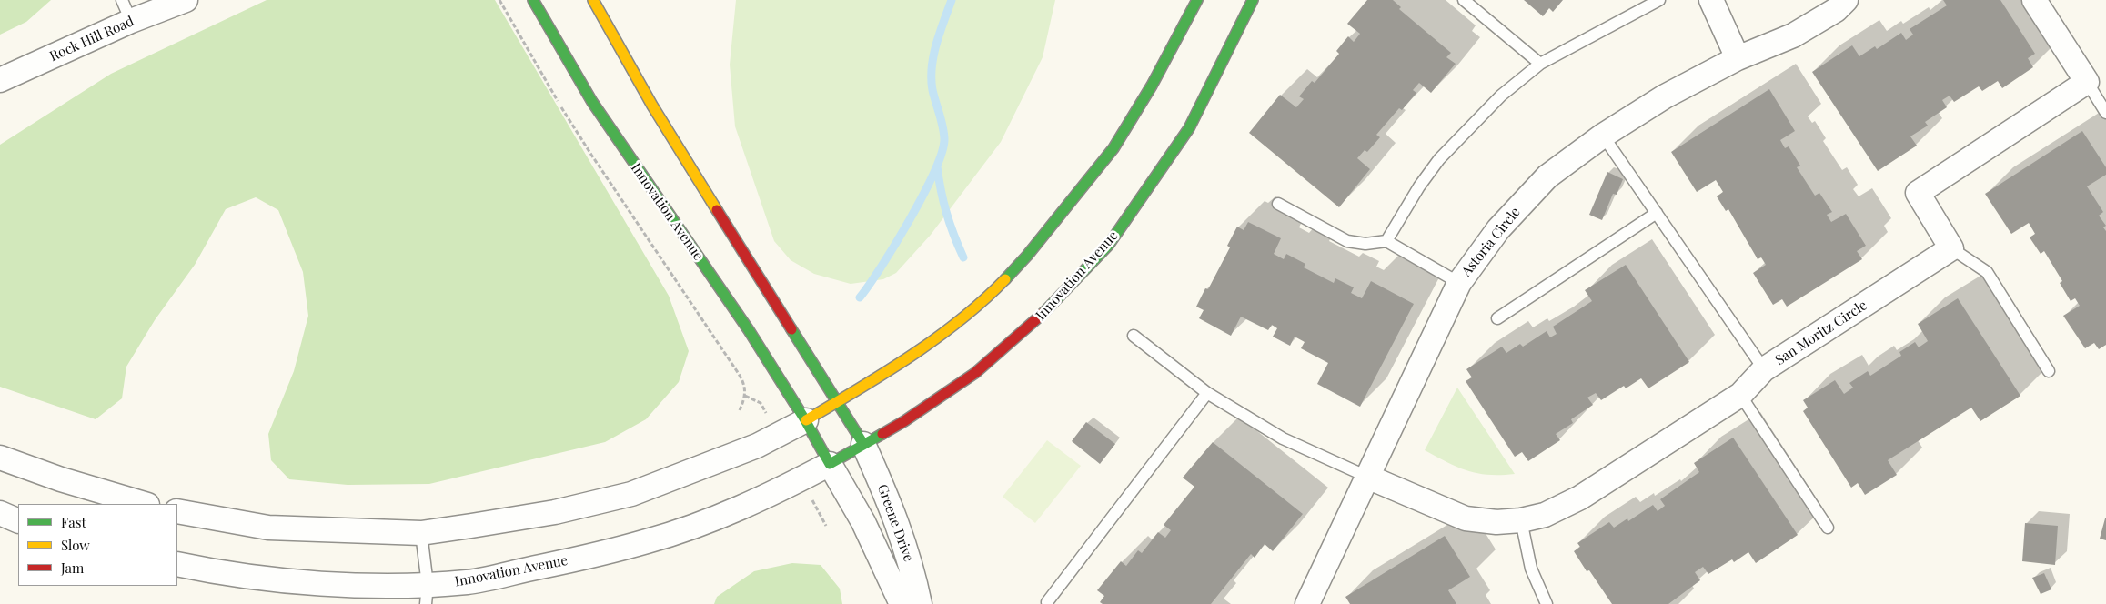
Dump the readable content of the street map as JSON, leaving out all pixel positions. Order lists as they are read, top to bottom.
{
  "streets": {
    "street": [
      "Rock Hill Road",
      "Innovation Avenue",
      "Astoria Circle",
      "San Moritz Circle",
      "Greene Drive"
    ]
  },
  "crossings": [
    ["Innovation Avenue", "Greene Drive"],
    ["Astoria Circle", "San Moritz Circle"]
  ],
  "legend": ["Fast", "Slow", "Jam"]
}
